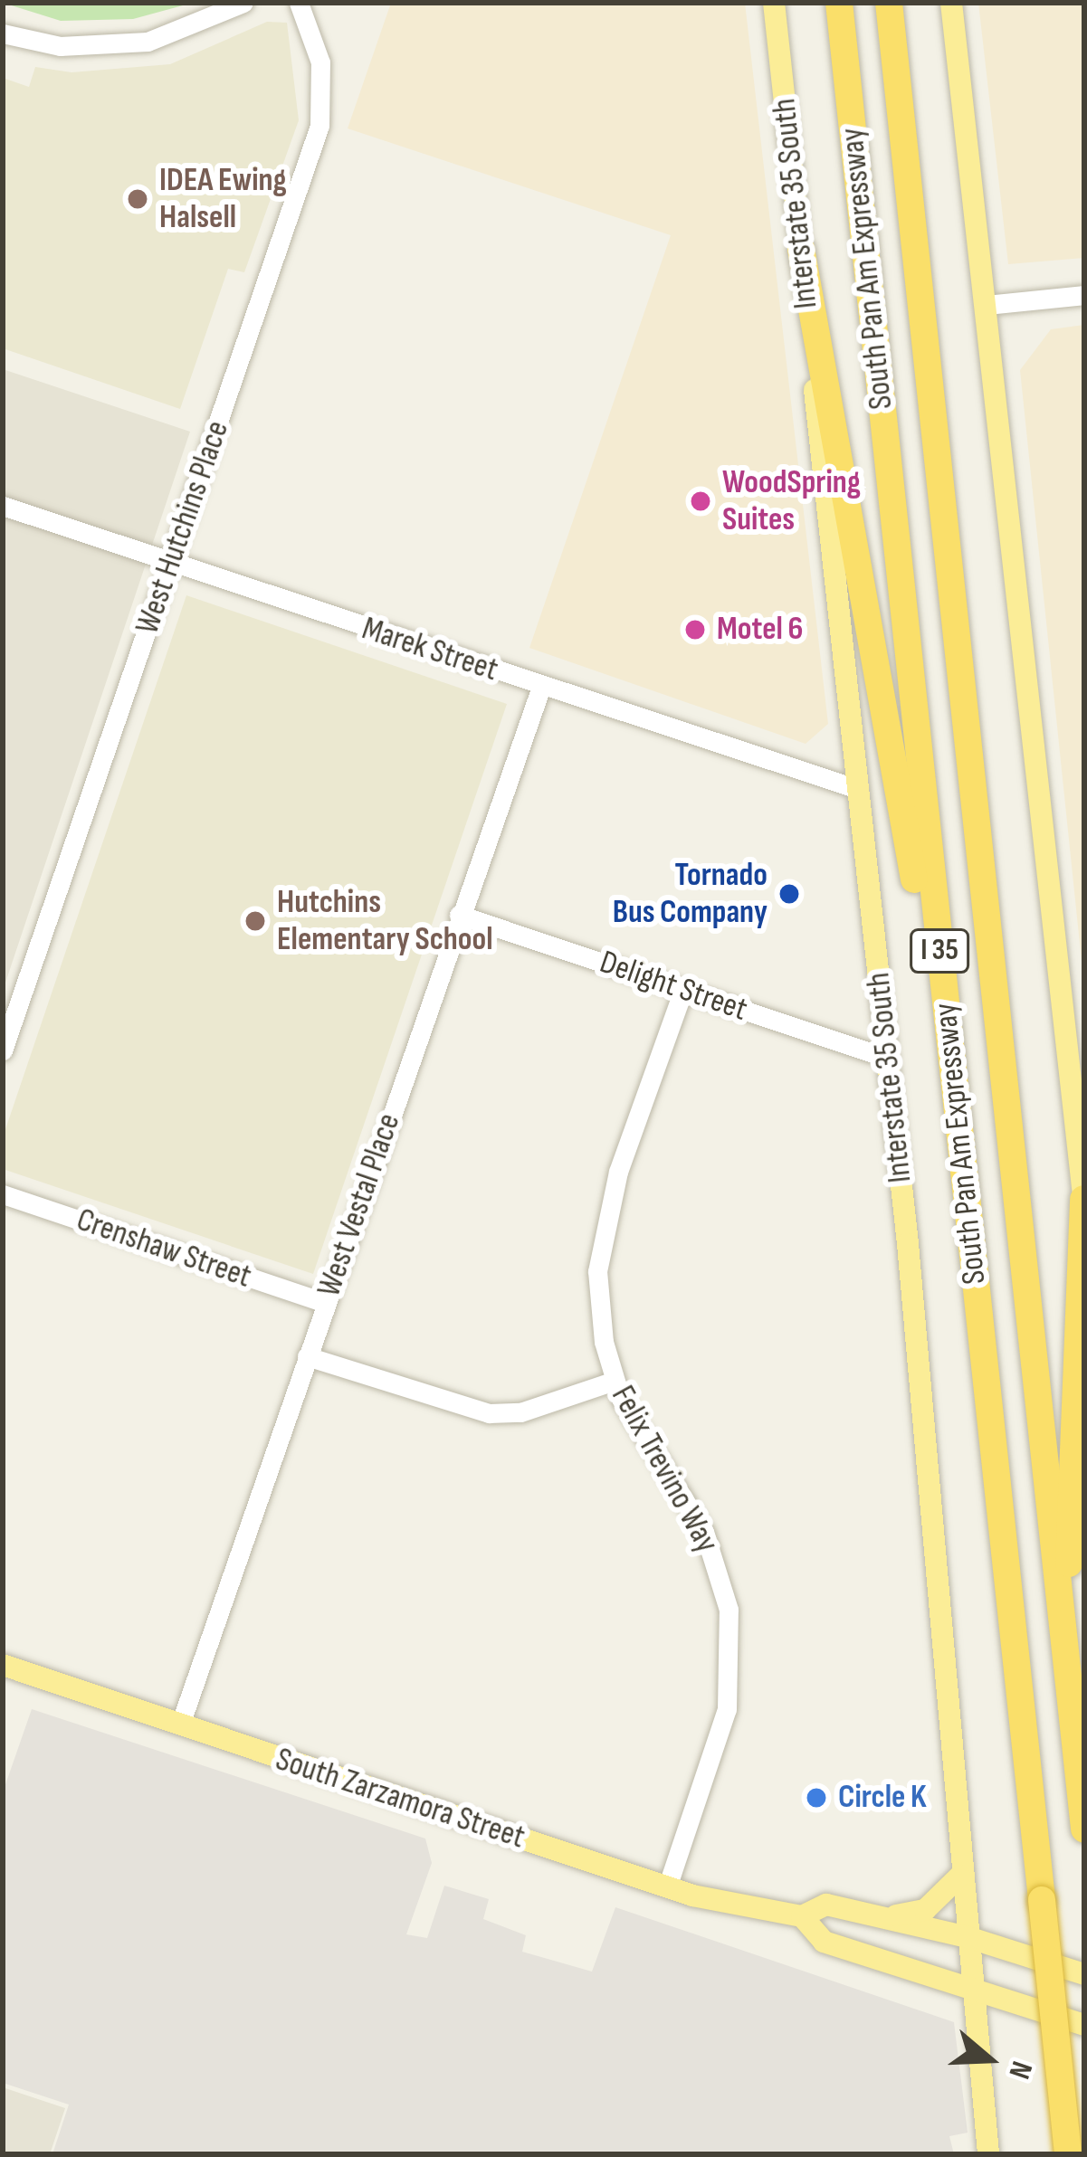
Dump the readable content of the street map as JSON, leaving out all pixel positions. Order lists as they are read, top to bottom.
{
  "streets": {
    "highway": ["South Pan Am Expressway", "I 35"],
    "main road": ["Interstate 35 South", "South Zarzamora Street"],
    "street": [
      "West Hutchins Place",
      "Marek Street",
      "Delight Street",
      "West Vestal Place",
      "Crenshaw Street",
      "Felix Trevino Way"
    ]
  },
  "crossings": [
    ["Interstate 35 South", "Marek Street"],
    ["Interstate 35 South", "Delight Street"],
    ["Interstate 35 South", "South Zarzamora Street"],
    ["West Hutchins Place", "Marek Street"],
    ["Marek Street", "West Vestal Place"],
    ["Delight Street", "West Vestal Place"],
    ["Delight Street", "Felix Trevino Way"],
    ["West Vestal Place", "Crenshaw Street"],
    ["West Vestal Place", "South Zarzamora Street"],
    ["Felix Trevino Way", "South Zarzamora Street"]
  ],
  "places": [
    "IDEA Ewing Halsell",
    "WoodSpring Suites",
    "Motel 6",
    "Tornado Bus Company",
    "Hutchins Elementary School",
    "Circle K"
  ],
  "north": "right"
}
